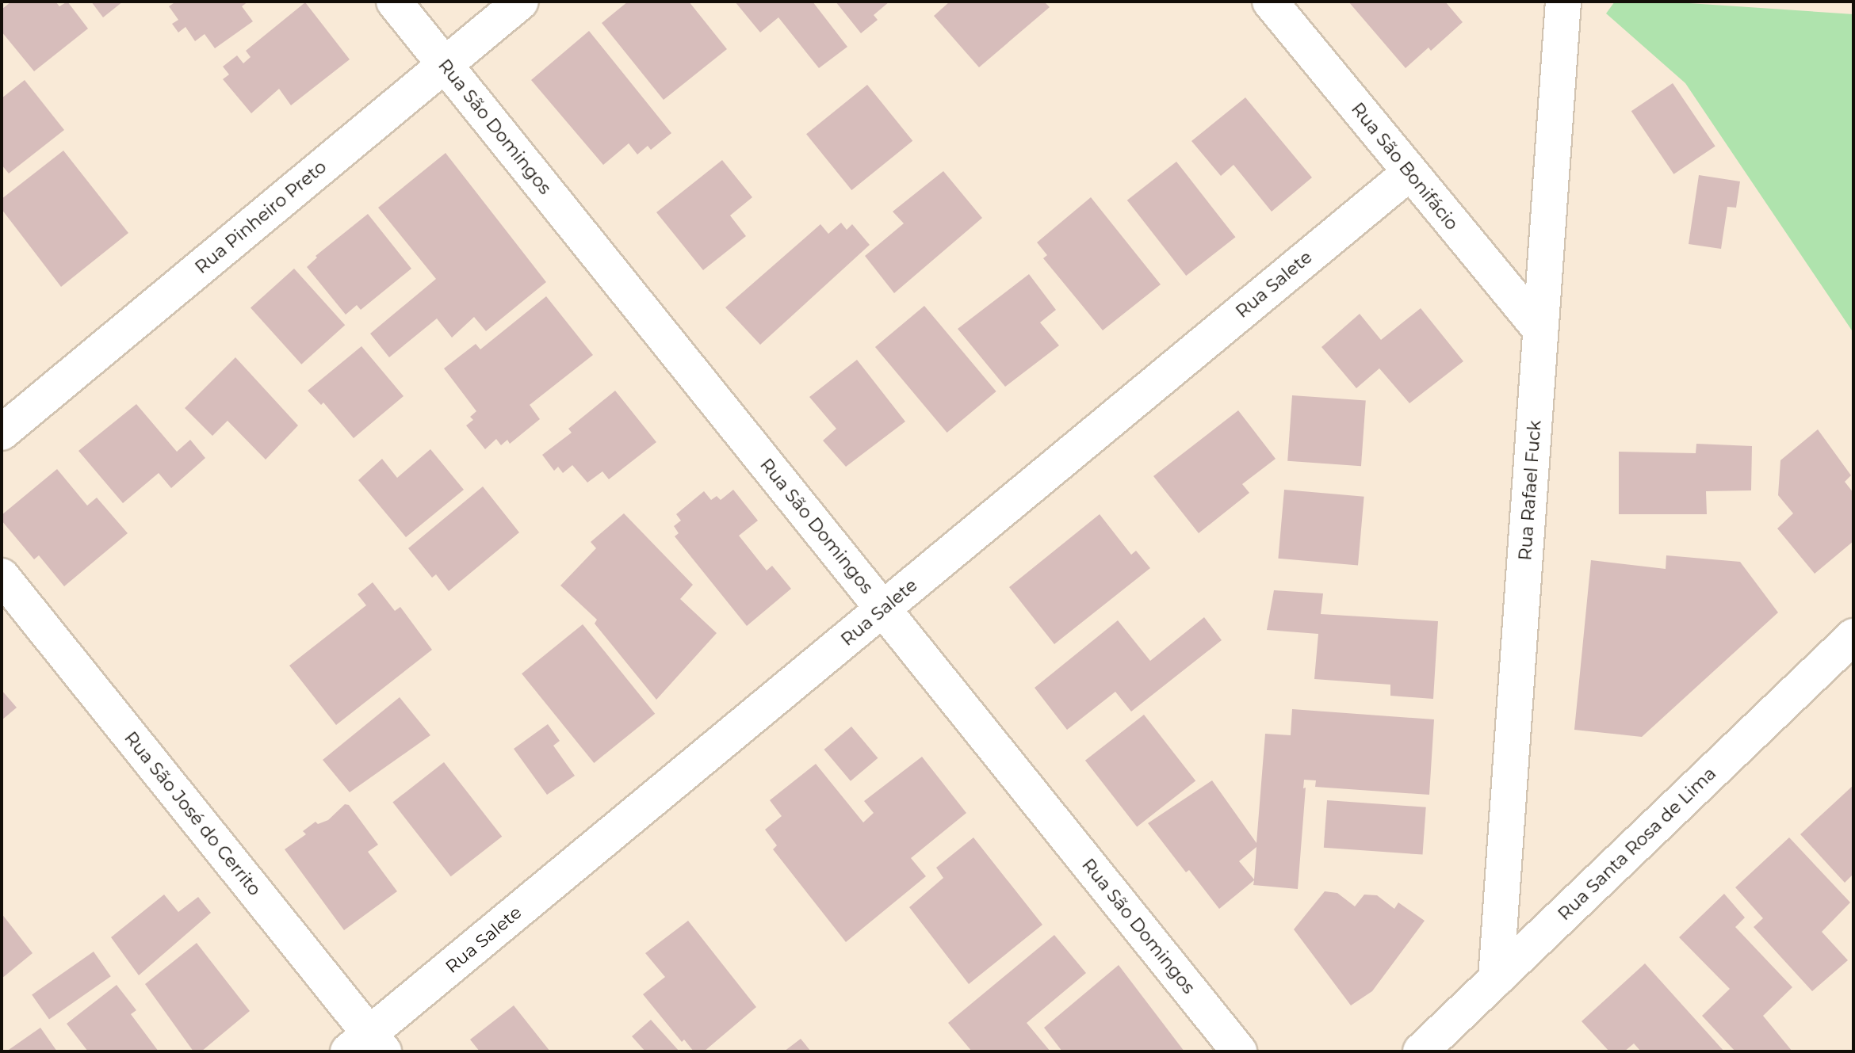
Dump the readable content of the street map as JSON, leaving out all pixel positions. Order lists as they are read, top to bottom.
{
  "streets": {
    "street": [
      "Rua São Domingos",
      "Rua São Bonifácio",
      "Rua Pinheiro Preto",
      "Rua Salete",
      "Rua Rafael Fuck",
      "Rua São José do Cerrito",
      "Rua Santa Rosa de Lima"
    ]
  },
  "crossings": [
    ["Rua São Domingos", "Rua Pinheiro Preto"],
    ["Rua São Domingos", "Rua Salete"],
    ["Rua São Bonifácio", "Rua Salete"],
    ["Rua São Bonifácio", "Rua Rafael Fuck"],
    ["Rua Salete", "Rua São José do Cerrito"],
    ["Rua Rafael Fuck", "Rua Santa Rosa de Lima"]
  ]
}
